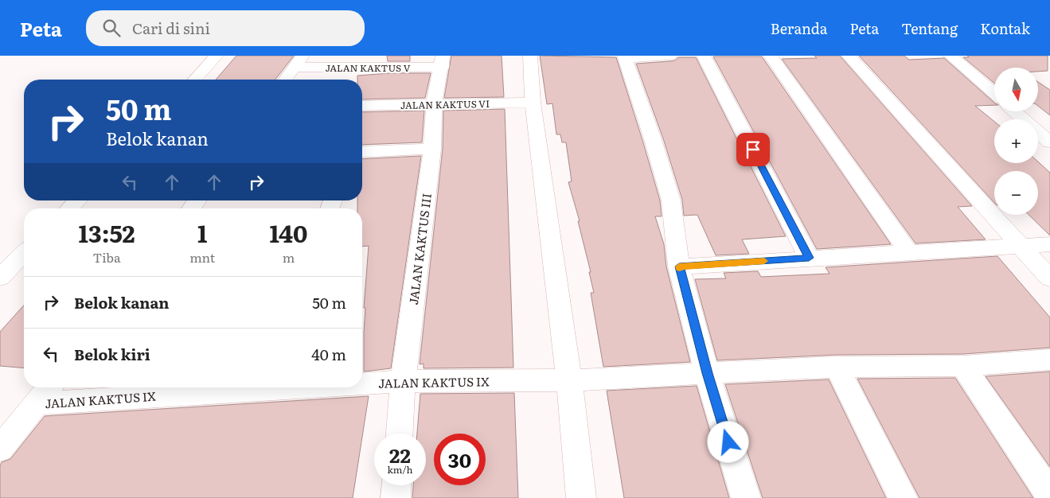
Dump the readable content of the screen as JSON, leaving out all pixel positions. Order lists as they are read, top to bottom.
{
  "streets": {
    "street": [
      "JALAN KAKTUS V",
      "JALAN KAKTUS VI",
      "JALAN KAKTUS III",
      "JALAN KAKTUS IX"
    ]
  },
  "crossings": [
    ["JALAN KAKTUS V", "JALAN KAKTUS III"],
    ["JALAN KAKTUS VI", "JALAN KAKTUS III"],
    ["JALAN KAKTUS III", "JALAN KAKTUS IX"]
  ],
  "north": "bottom",
  "page": {
    "header": "Peta",
    "search": "Cari di sini",
    "nav": [
      "Beranda",
      "Peta",
      "Tentang",
      "Kontak"
    ],
    "map_buttons": ["+", "−"],
    "turn": ["50 m", "Belok kanan"],
    "eta": [
      "13:52",
      "Tiba",
      "1",
      "mnt",
      "140",
      "m"
    ],
    "list": [
      {
        "name": "Belok kanan",
        "value": "50 m"
      },
      {
        "name": "Belok kiri",
        "value": "40 m"
      }
    ],
    "speed": "22 km/h",
    "limit": "30"
  }
}
